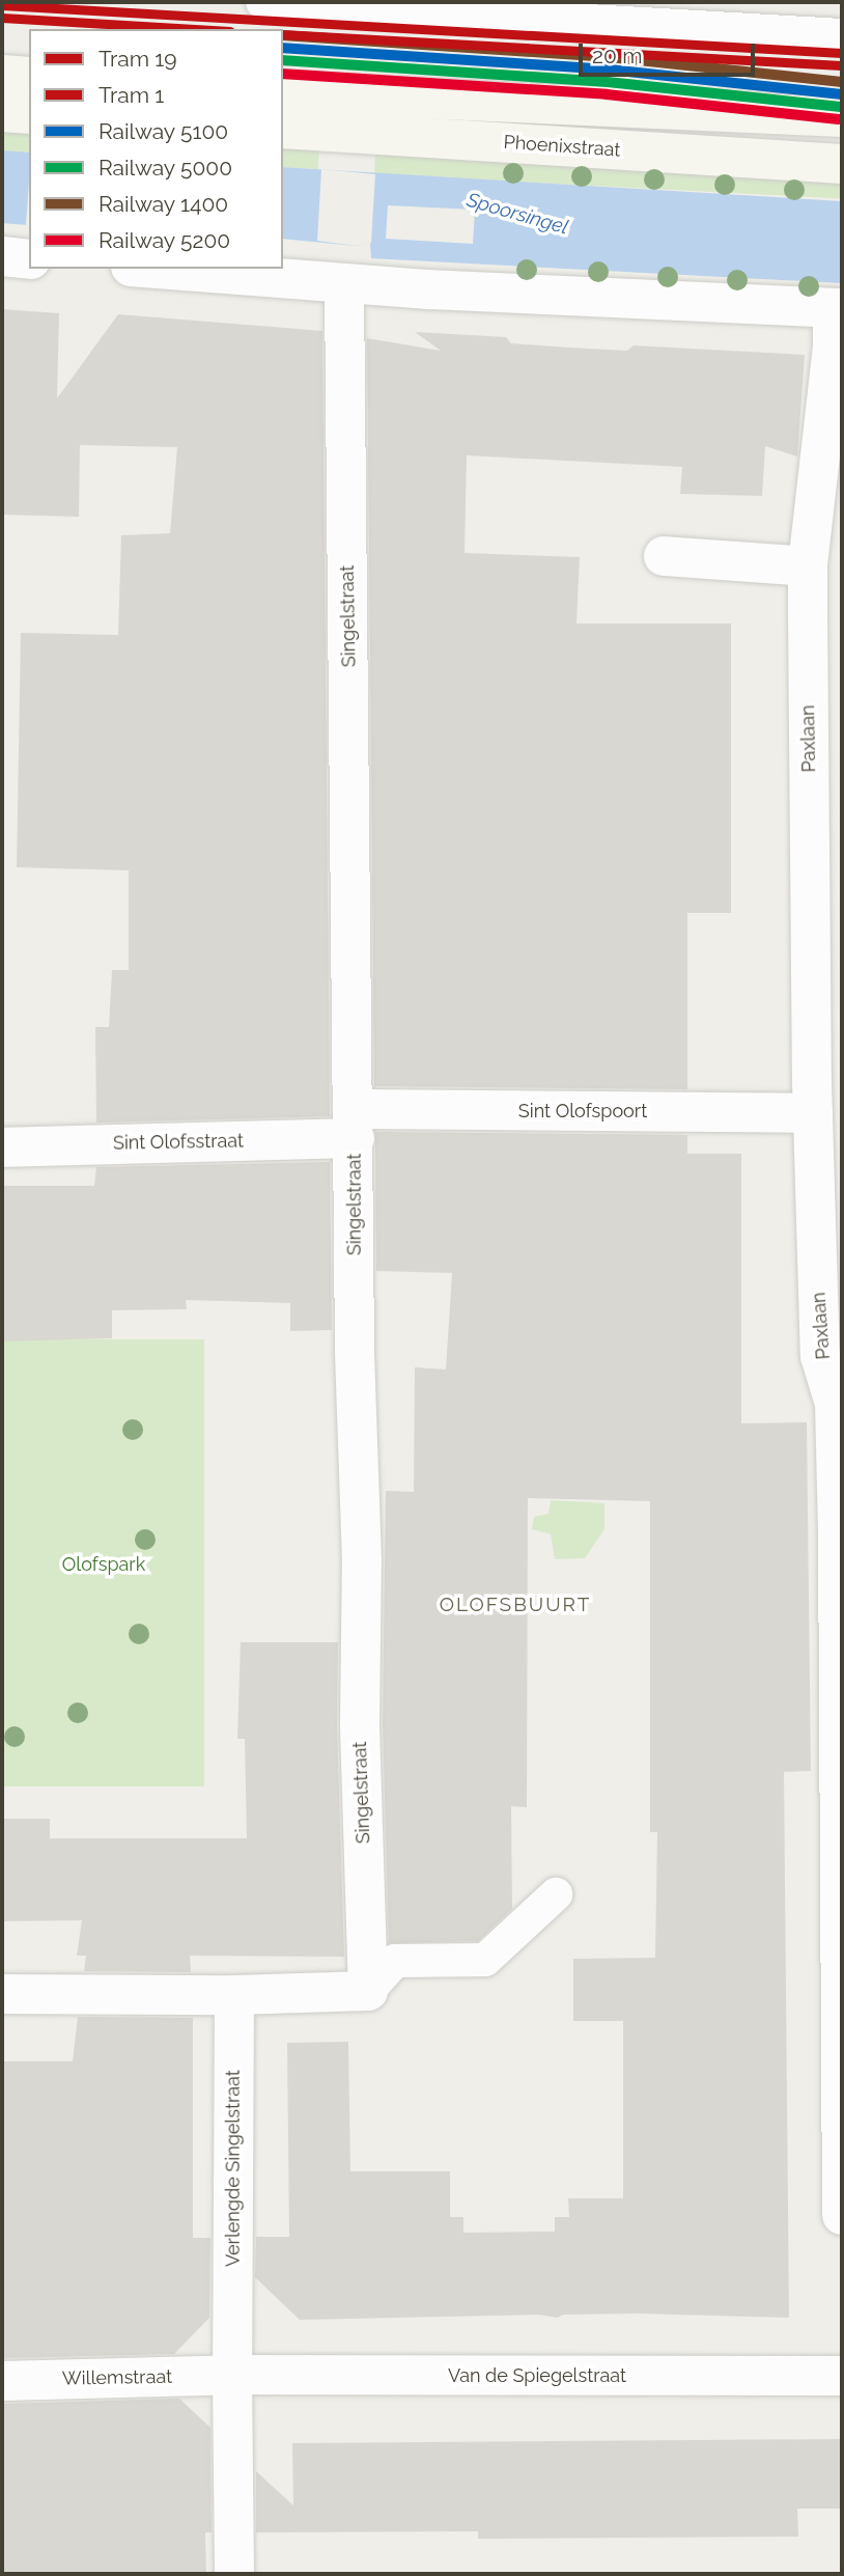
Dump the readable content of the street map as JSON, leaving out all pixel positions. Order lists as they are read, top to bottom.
{
  "streets": {
    "street": [
      "Phoenixstraat",
      "Singelstraat",
      "Paxlaan",
      "Sint Olofspoort",
      "Sint Olofsstraat",
      "Verlengde Singelstraat",
      "Van de Spiegelstraat",
      "Willemstraat"
    ]
  },
  "crossings": [
    ["Singelstraat", "Sint Olofspoort"],
    ["Singelstraat", "Sint Olofsstraat"],
    ["Paxlaan", "Sint Olofspoort"],
    ["Sint Olofspoort", "Sint Olofsstraat"],
    ["Verlengde Singelstraat", "Van de Spiegelstraat"],
    ["Verlengde Singelstraat", "Willemstraat"],
    ["Van de Spiegelstraat", "Willemstraat"]
  ],
  "districts": ["OLOFSBUURT"],
  "water": ["Spoorsingel"],
  "parks": ["Olofspark"],
  "lines": [
    "tram line 19",
    "tram line 1",
    "rail line 1400",
    "rail line 5100",
    "rail line 5000",
    "rail line 5200"
  ],
  "legend": [
    "Tram 19",
    "Tram 1",
    "Railway 5100",
    "Railway 5000",
    "Railway 1400",
    "Railway 5200"
  ],
  "scale_bar": "20 m"
}
